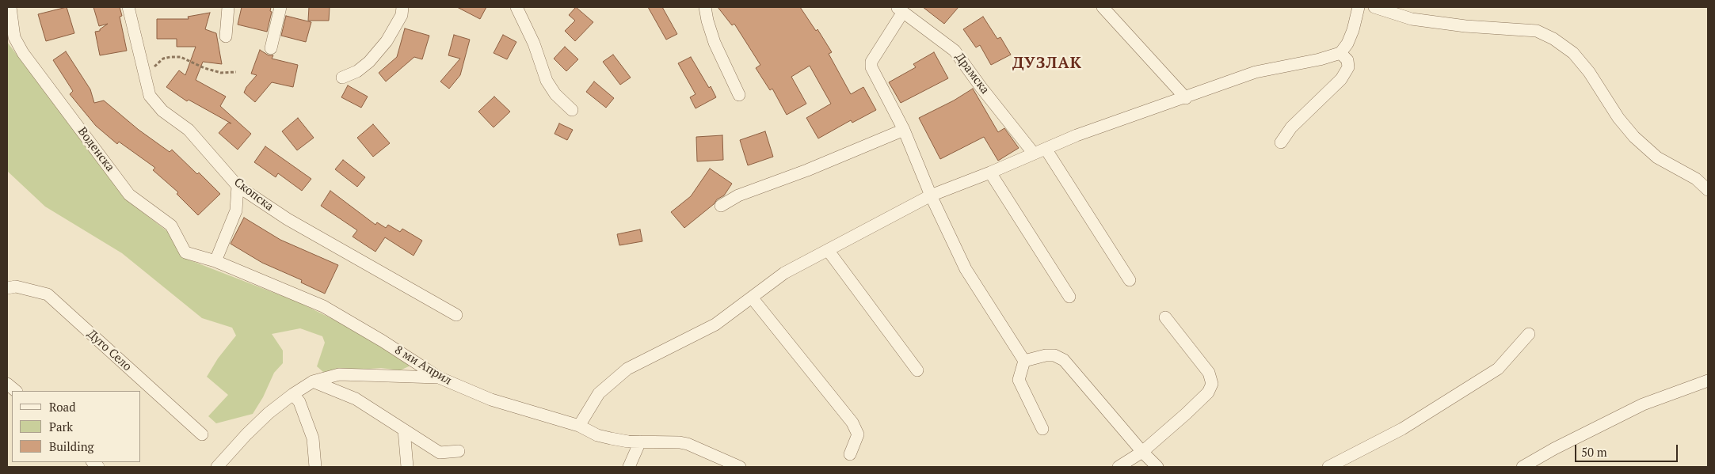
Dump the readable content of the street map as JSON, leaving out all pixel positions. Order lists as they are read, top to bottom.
{
  "streets": {
    "street": [
      "Драмска",
      "Воденска",
      "Скопска",
      "Дуго Село",
      "8 ми Април"
    ]
  },
  "crossings": [
    ["Воденска", "8 ми Април"]
  ],
  "districts": ["ДУЗЛАК"],
  "legend": ["Road", "Park", "Building"],
  "scale_bar": "50 m"
}
